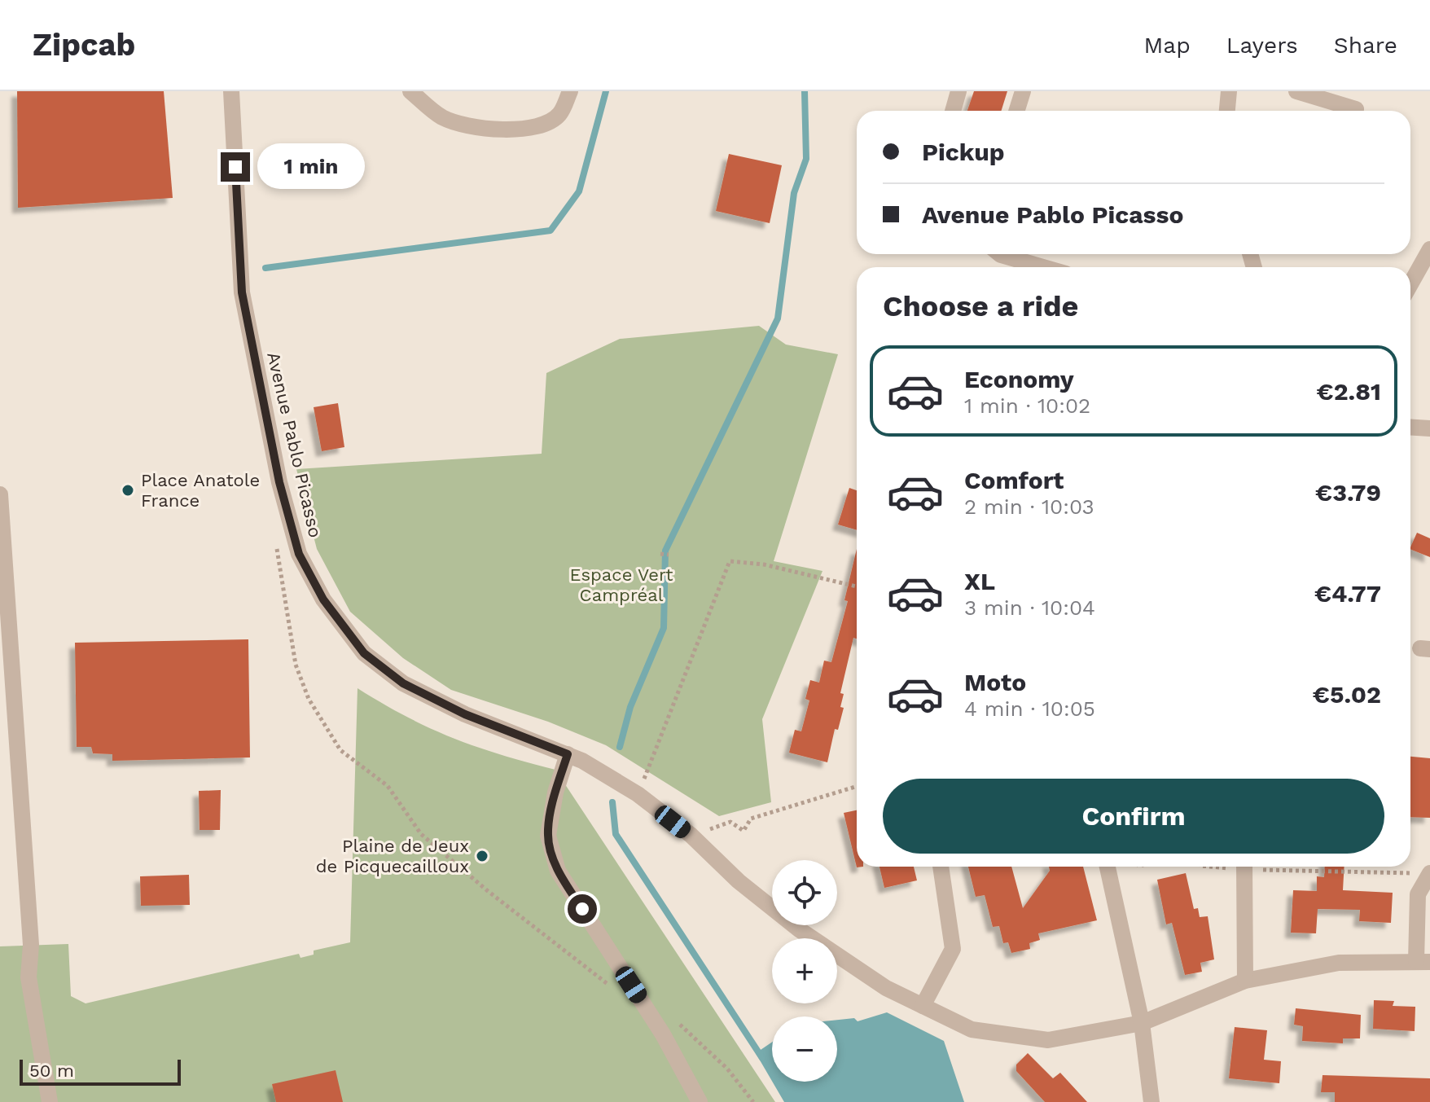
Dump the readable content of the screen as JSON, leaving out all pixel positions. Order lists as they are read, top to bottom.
{
  "streets": {
    "street": ["Avenue Pablo Picasso"]
  },
  "parks": ["Espace Vert Campréal"],
  "places": ["Place Anatole France", "Plaine de Jeux de Picquecailloux"],
  "scale_bar": "50 m",
  "page": {
    "header": "Zipcab",
    "nav": ["Map", "Layers", "Share"],
    "banner": ["Pickup", "Avenue Pablo Picasso"],
    "bubble": "1 min",
    "heading": "Choose a ride",
    "list": [
      {
        "name": "Economy",
        "note": "1 min · 10:02",
        "value": "€2.81"
      },
      {
        "name": "Comfort",
        "note": "2 min · 10:03",
        "value": "€3.79"
      },
      {
        "name": "XL",
        "note": "3 min · 10:04",
        "value": "€4.77"
      },
      {
        "name": "Moto",
        "note": "4 min · 10:05",
        "value": "€5.02"
      }
    ],
    "buttons": "Confirm",
    "map_buttons": ["+", "−"],
    "scale": "50 m"
  }
}
